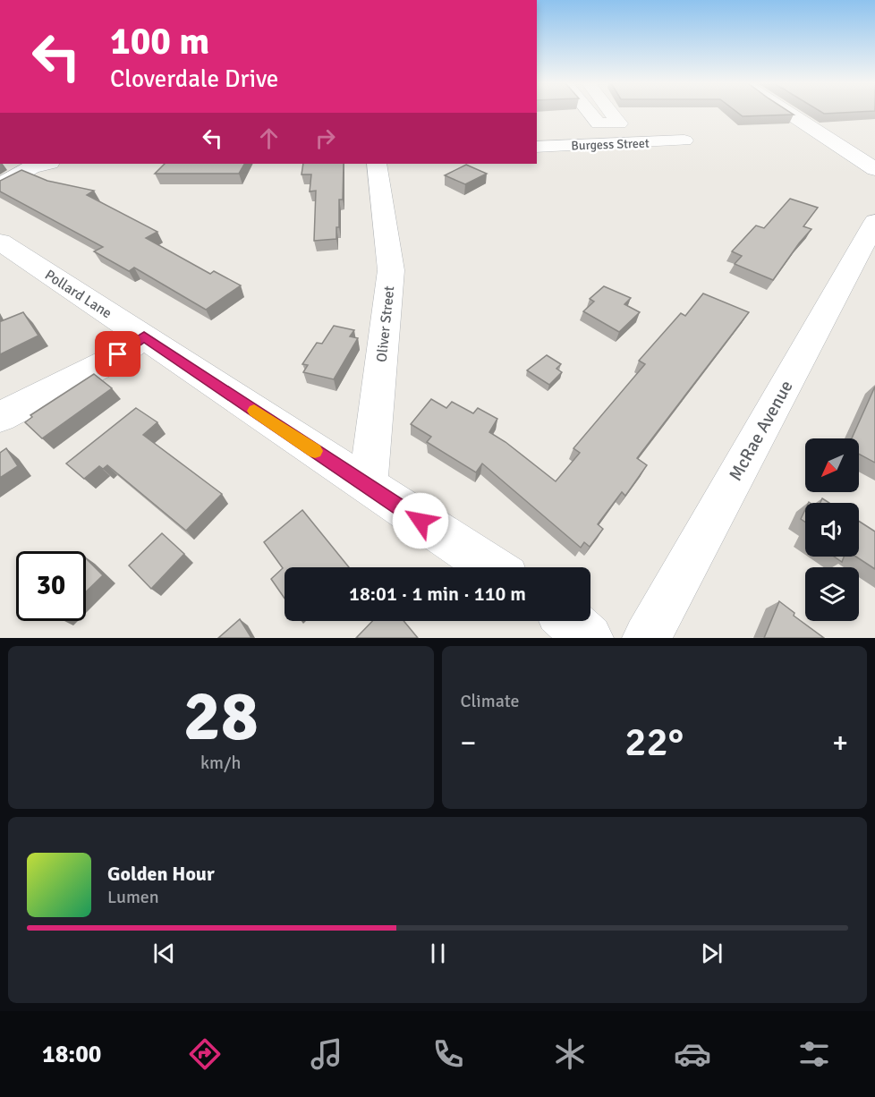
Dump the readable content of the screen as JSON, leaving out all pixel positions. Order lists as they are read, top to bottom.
{
  "streets": {
    "street": [
      "Burgess Street",
      "Pollard Lane",
      "Oliver Street",
      "McRae Avenue"
    ]
  },
  "crossings": [
    ["Pollard Lane", "Oliver Street"]
  ],
  "north": "bottom left",
  "page": {
    "turn": ["100 m", "Cloverdale Drive"],
    "limit": "30",
    "trip": "18:01 · 1 min · 110 m",
    "tile": [
      ["28", "km/h"],
      "Climate"
    ],
    "heat": ["−", "22°", "+"],
    "song": ["Golden Hour", "Lumen"],
    "tabs": "18:00"
  }
}
